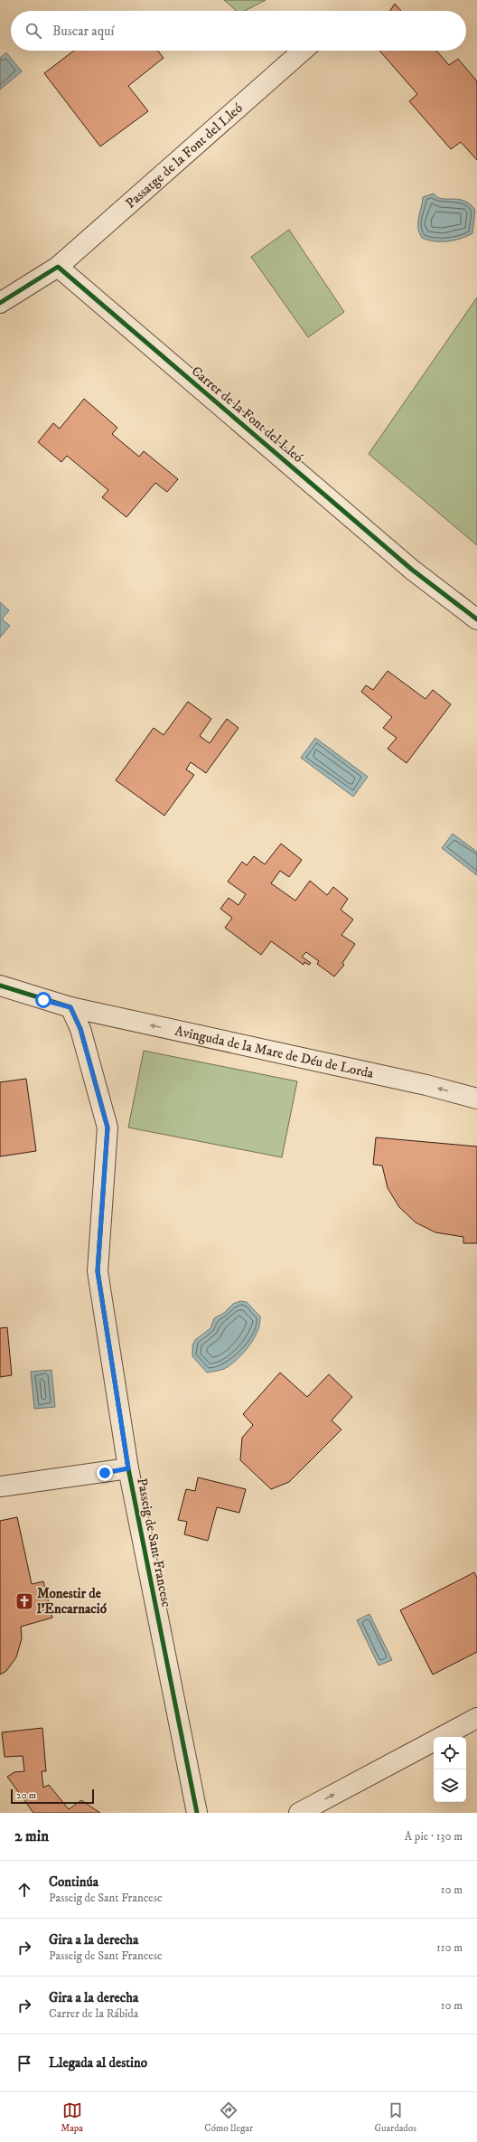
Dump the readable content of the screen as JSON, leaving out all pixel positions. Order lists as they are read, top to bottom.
{
  "streets": {
    "street": [
      "Passatge de la Font del Lleó",
      "Carrer de la Font del Lleó",
      "Avinguda de la Mare de Déu de Lorda",
      "Passeig de Sant Francesc"
    ]
  },
  "crossings": [
    ["Passatge de la Font del Lleó", "Carrer de la Font del Lleó"],
    ["Avinguda de la Mare de Déu de Lorda", "Passeig de Sant Francesc"]
  ],
  "one_way": ["Avinguda de la Mare de Déu de Lorda"],
  "places": {
    "church": ["Monestir de l'Encarnació"]
  },
  "scale_bar": "20 m",
  "page": {
    "search": "Buscar aquí",
    "scale": "20 m",
    "heading": ["2 min", "A pie · 130 m"],
    "list": [
      ["Continúa", "Passeig de Sant Francesc", "10 m"],
      ["Gira a la derecha", "Passeig de Sant Francesc", "110 m"],
      ["Gira a la derecha", "Carrer de la Rábida", "10 m"],
      "Llegada al destino"
    ],
    "nav": ["Mapa", "Cómo llegar", "Guardados"]
  }
}
